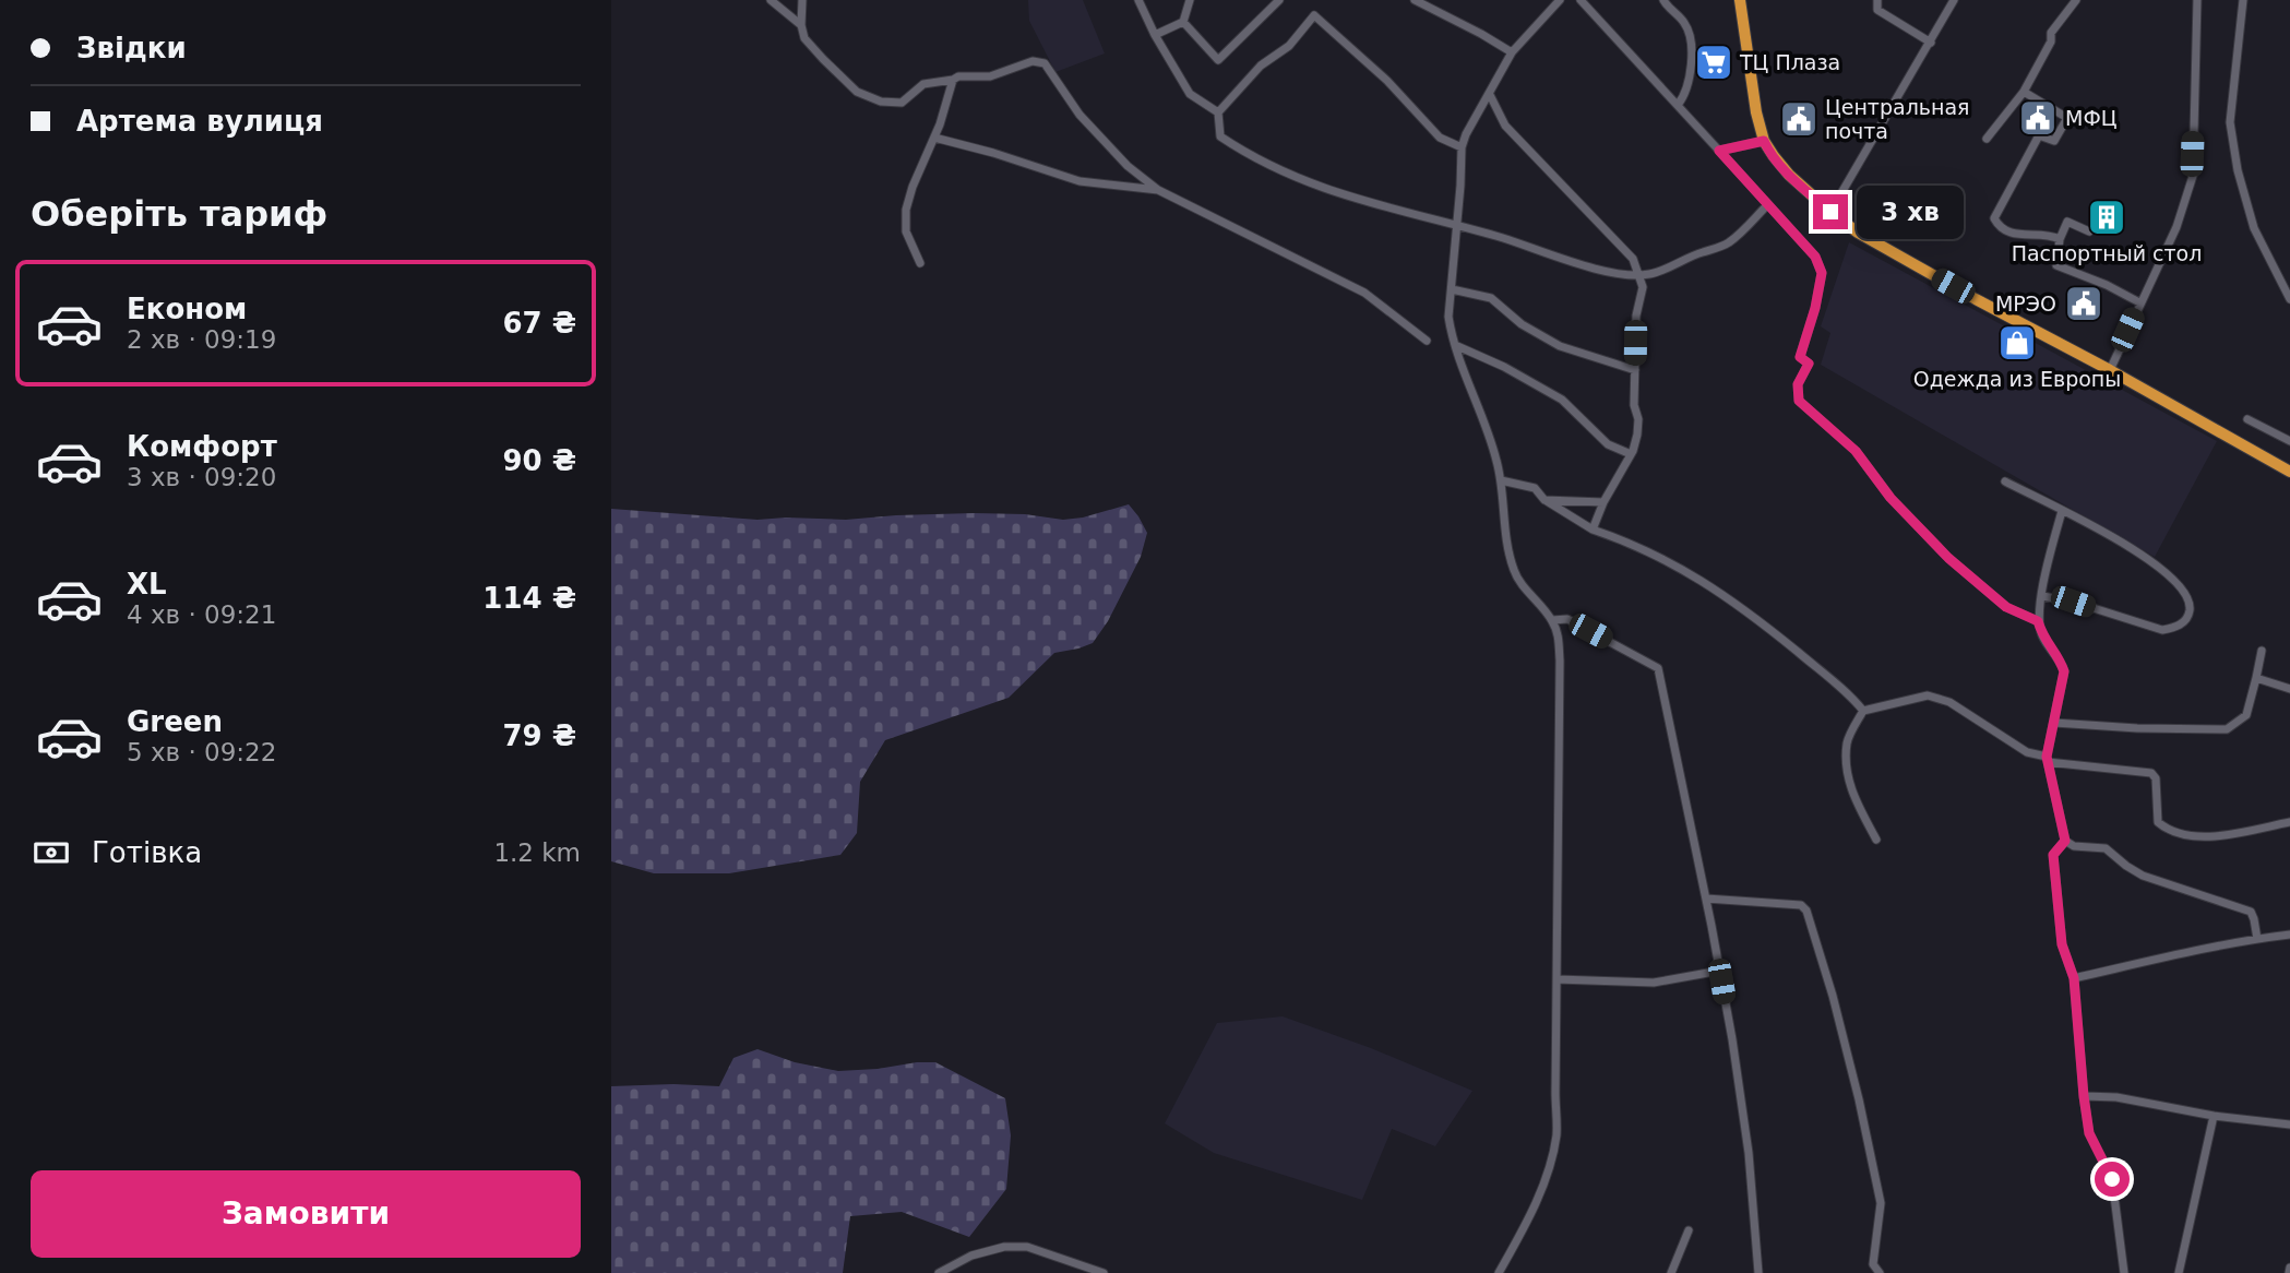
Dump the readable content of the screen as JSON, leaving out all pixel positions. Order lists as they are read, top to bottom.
{
  "places": {
    "supermarket": ["ТЦ Плаза"],
    "public building": ["МФЦ", "Центральная почта", "МРЭО"],
    "building": ["Паспортный стол"],
    "shop": ["Одежда из Европы"]
  },
  "page": {
    "banner": ["Звідки", "Артема вулиця"],
    "heading": "Оберіть тариф",
    "bubble": "3 хв",
    "list": [
      {
        "name": "Економ",
        "note": "2 хв · 09:19",
        "value": "67 ₴"
      },
      {
        "name": "Комфорт",
        "note": "3 хв · 09:20",
        "value": "90 ₴"
      },
      {
        "name": "XL",
        "note": "4 хв · 09:21",
        "value": "114 ₴"
      },
      {
        "name": "Green",
        "note": "5 хв · 09:22",
        "value": "79 ₴"
      }
    ],
    "pay": ["Готівка", "1.2 km"],
    "buttons": "Замовити"
  }
}
